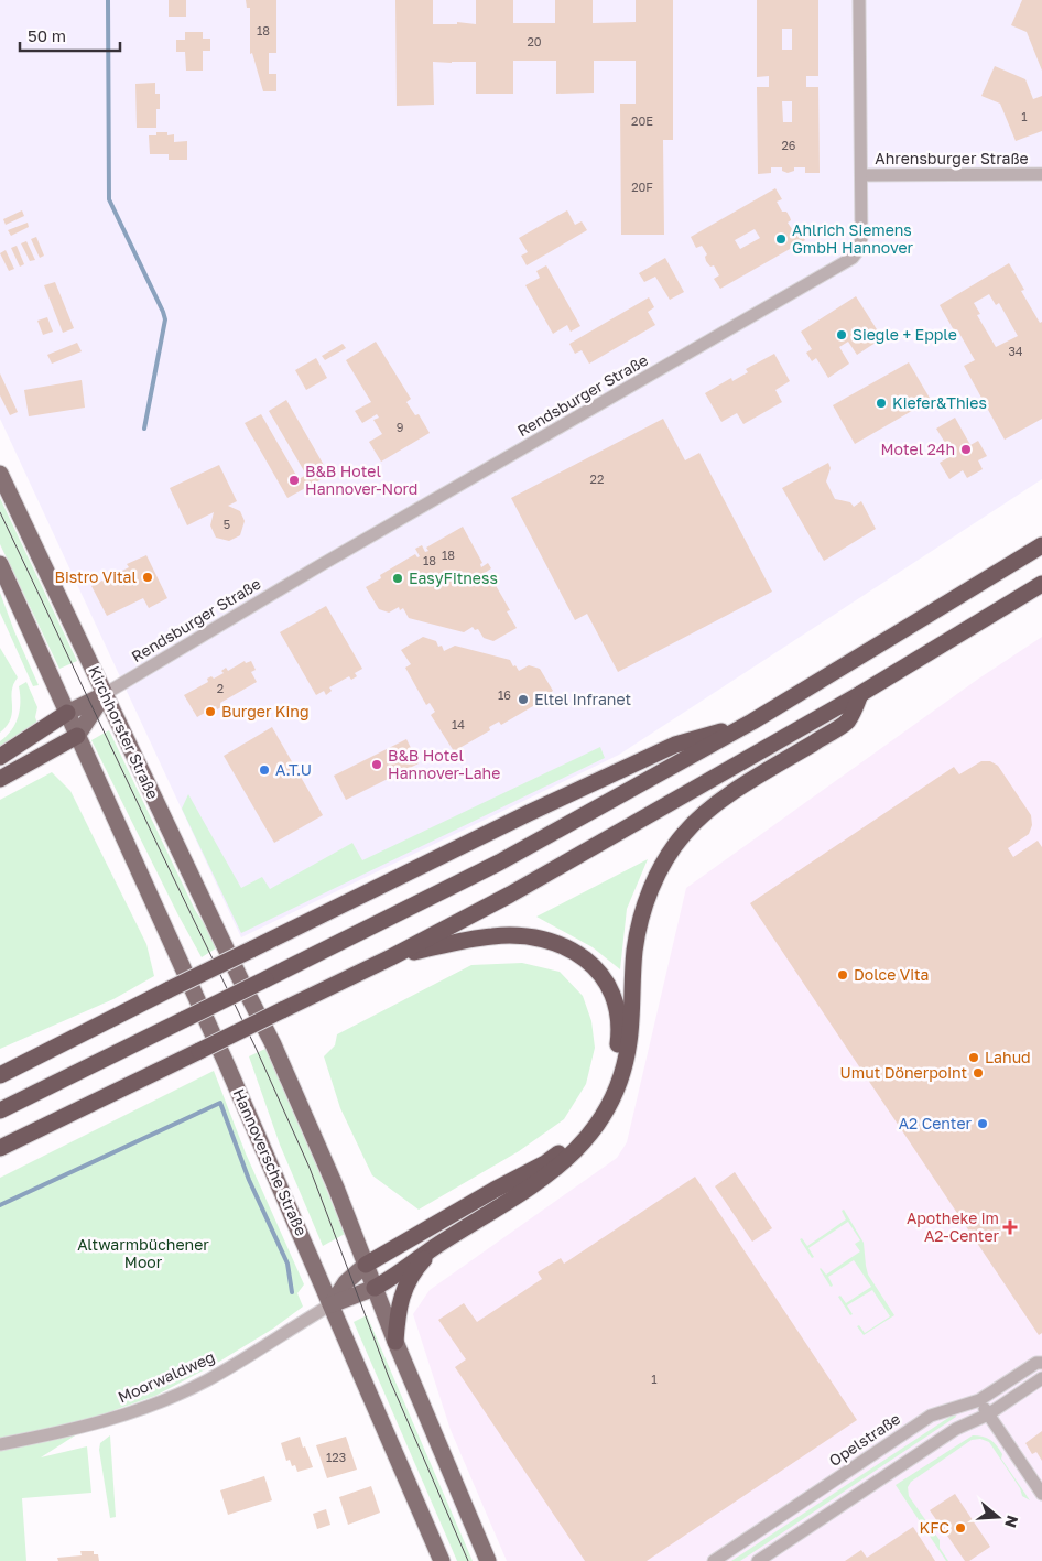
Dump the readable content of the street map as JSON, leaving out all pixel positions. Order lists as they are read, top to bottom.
{
  "streets": {
    "main road": ["Kirchhorster Straße", "Hannoversche Straße"],
    "street": [
      "Ahrensburger Straße",
      "Rendsburger Straße",
      "Moorwaldweg",
      "Opelstraße"
    ]
  },
  "crossings": [
    ["Ahrensburger Straße", "Rendsburger Straße"],
    ["Rendsburger Straße", "Kirchhorster Straße"],
    ["Hannoversche Straße", "Moorwaldweg"]
  ],
  "parks": ["Altwarmbüchener Moor"],
  "places": {
    "other": [
      "Ahlrich Siemens GmbH Hannover",
      "Siegle + Epple",
      "Kiefer&Thies",
      "Motel 24h",
      "B&B Hotel Hannover-Nord",
      "Bistro Vital",
      "EasyFitness",
      "Eltel Infranet",
      "Burger King",
      "B&B Hotel Hannover-Lahe",
      "A.T.U",
      "Dolce Vita",
      "Lahud",
      "Umut Dönerpoint",
      "A2 Center",
      "KFC"
    ],
    "health": ["Apotheke im A2-Center"]
  },
  "house_numbers": [
    "18",
    "20",
    "1",
    "20E",
    "26",
    "20F",
    "34",
    "9",
    "22",
    "5",
    "18",
    "18",
    "2",
    "16",
    "14",
    "1",
    "123"
  ],
  "scale_bar": "50 m",
  "north": "right"
}
